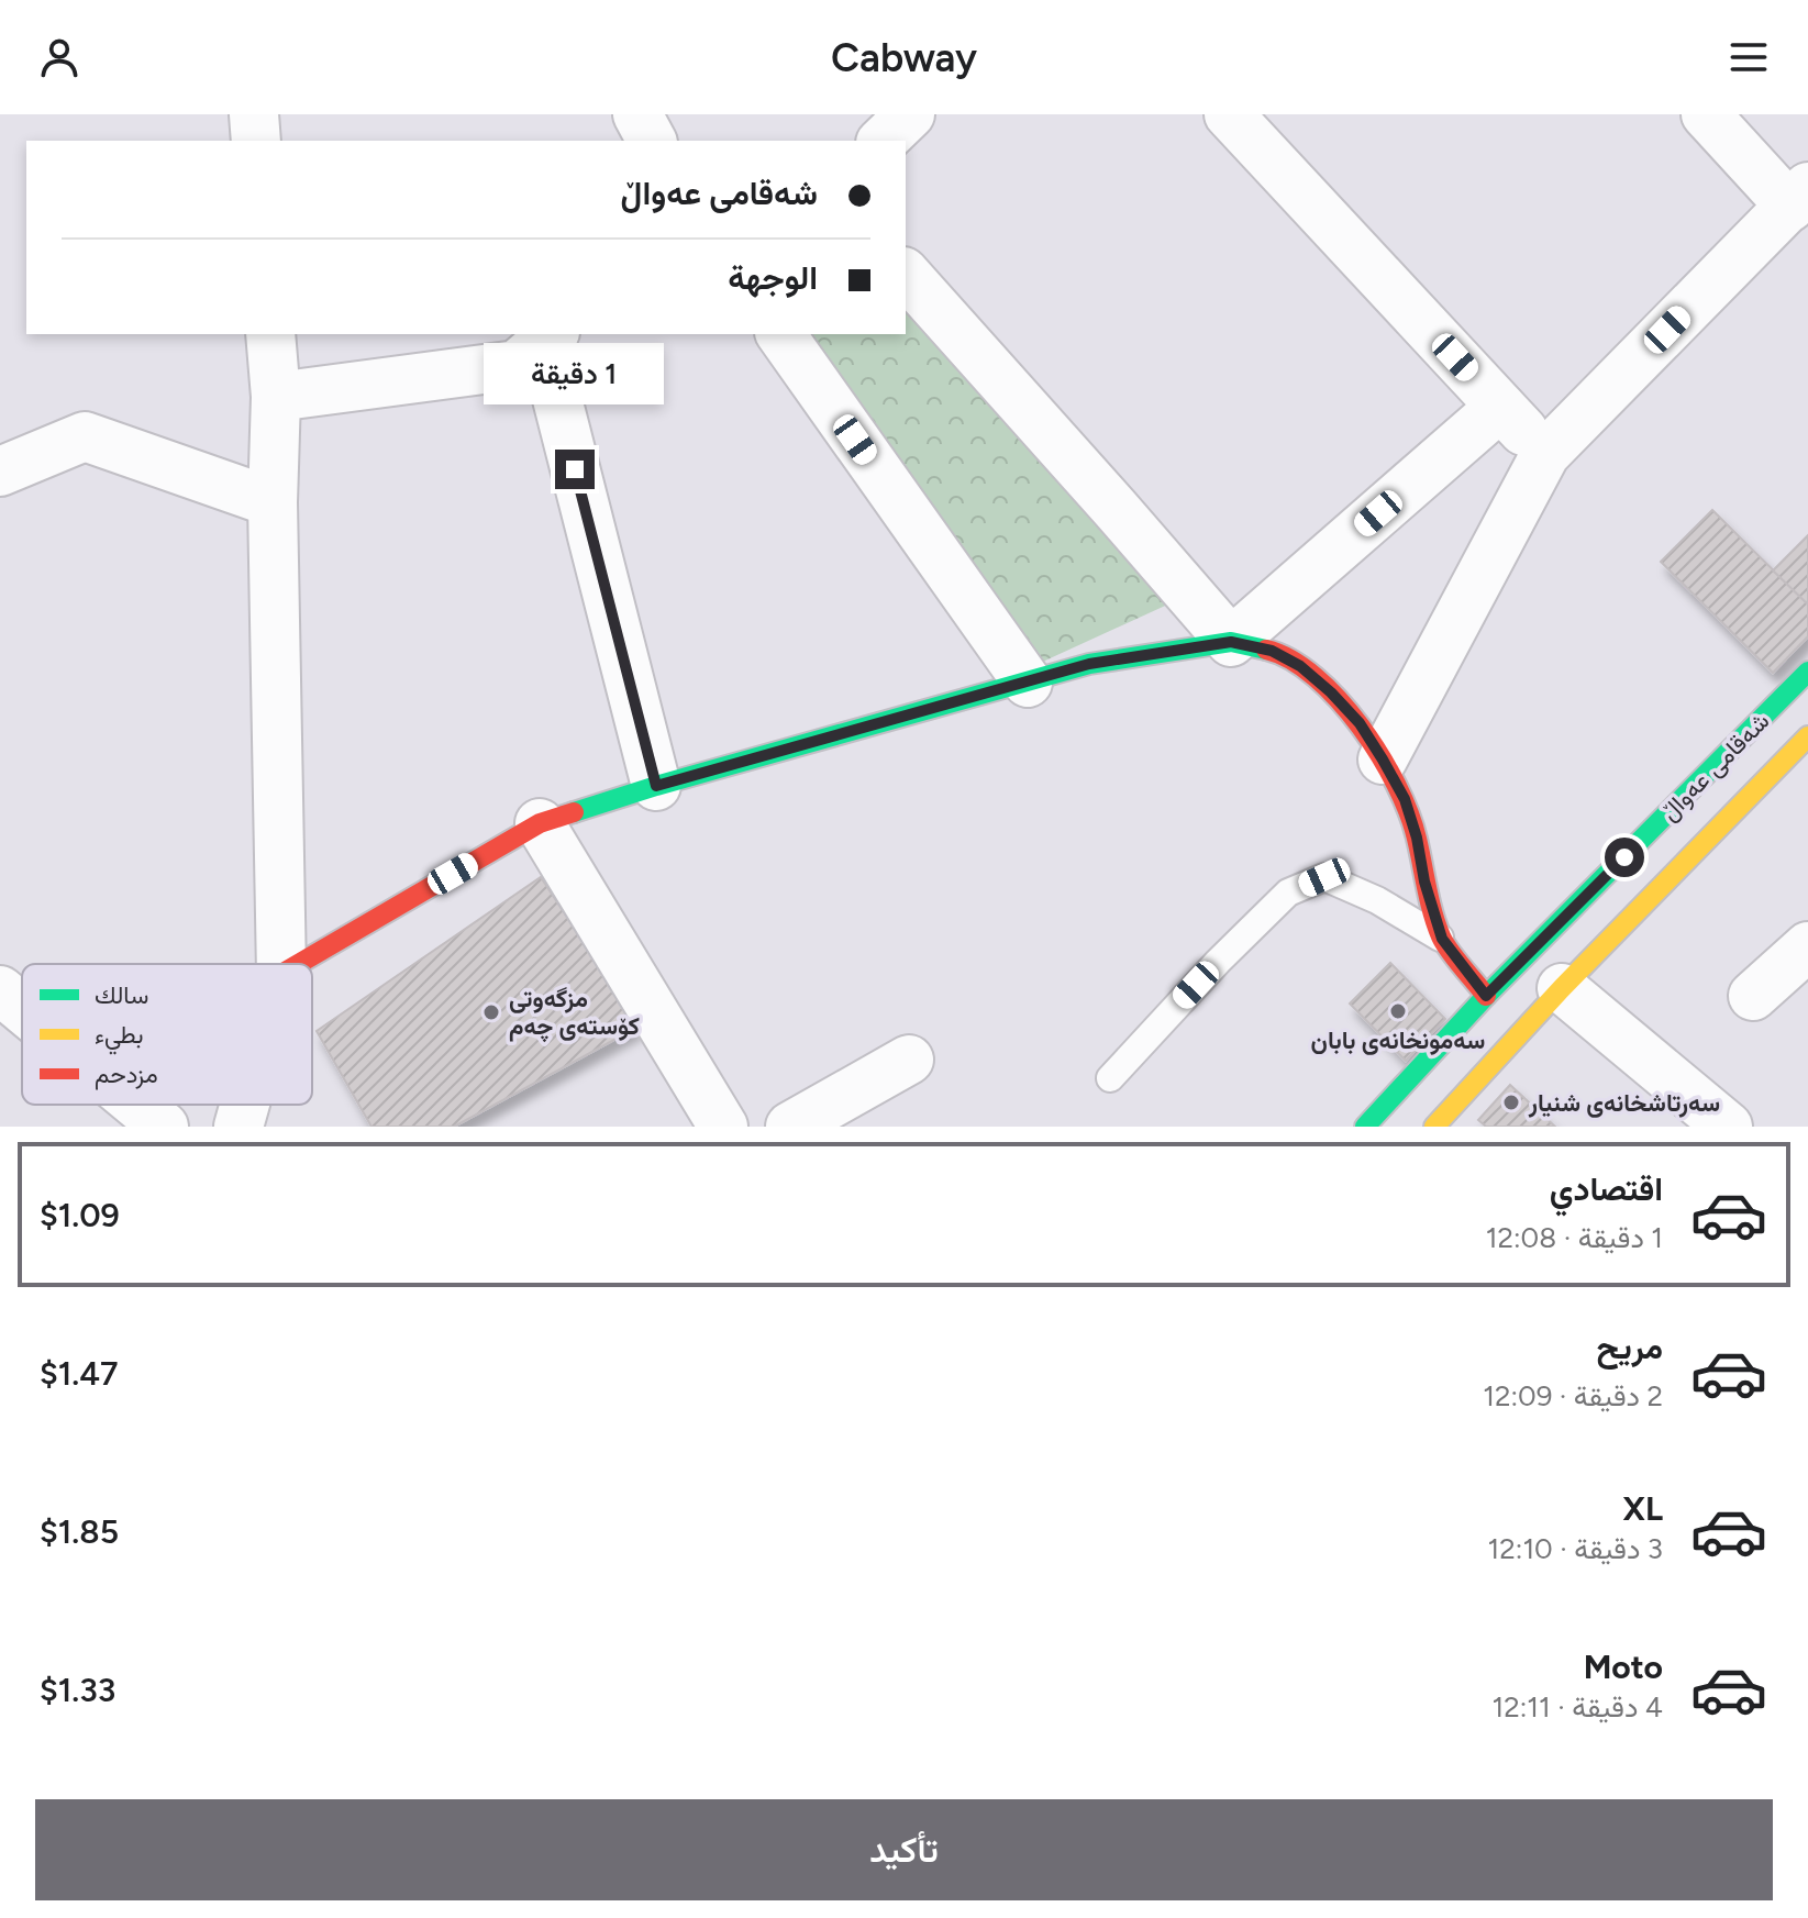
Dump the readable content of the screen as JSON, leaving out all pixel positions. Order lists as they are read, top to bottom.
{
  "streets": {
    "street": ["شەقامی عەواڵ"]
  },
  "places": ["سەمونخانەی بابان", "مزگه‌وتی کۆستەی چەم", "سەرتاشخانەی شنیار"],
  "legend": ["سالك", "بطيء", "مزدحم"],
  "page": {
    "header": "Cabway",
    "banner": ["شەقامی عەواڵ", "الوجهة"],
    "bubble": "1 دقيقة",
    "list": [
      {
        "name": "اقتصادي",
        "note": "1 دقيقة · 12:08",
        "value": "$1.09"
      },
      {
        "name": "مريح",
        "note": "2 دقيقة · 12:09",
        "value": "$1.47"
      },
      {
        "name": "XL",
        "note": "3 دقيقة · 12:10",
        "value": "$1.85"
      },
      {
        "name": "Moto",
        "note": "4 دقيقة · 12:11",
        "value": "$1.33"
      }
    ],
    "buttons": "تأكيد"
  }
}
